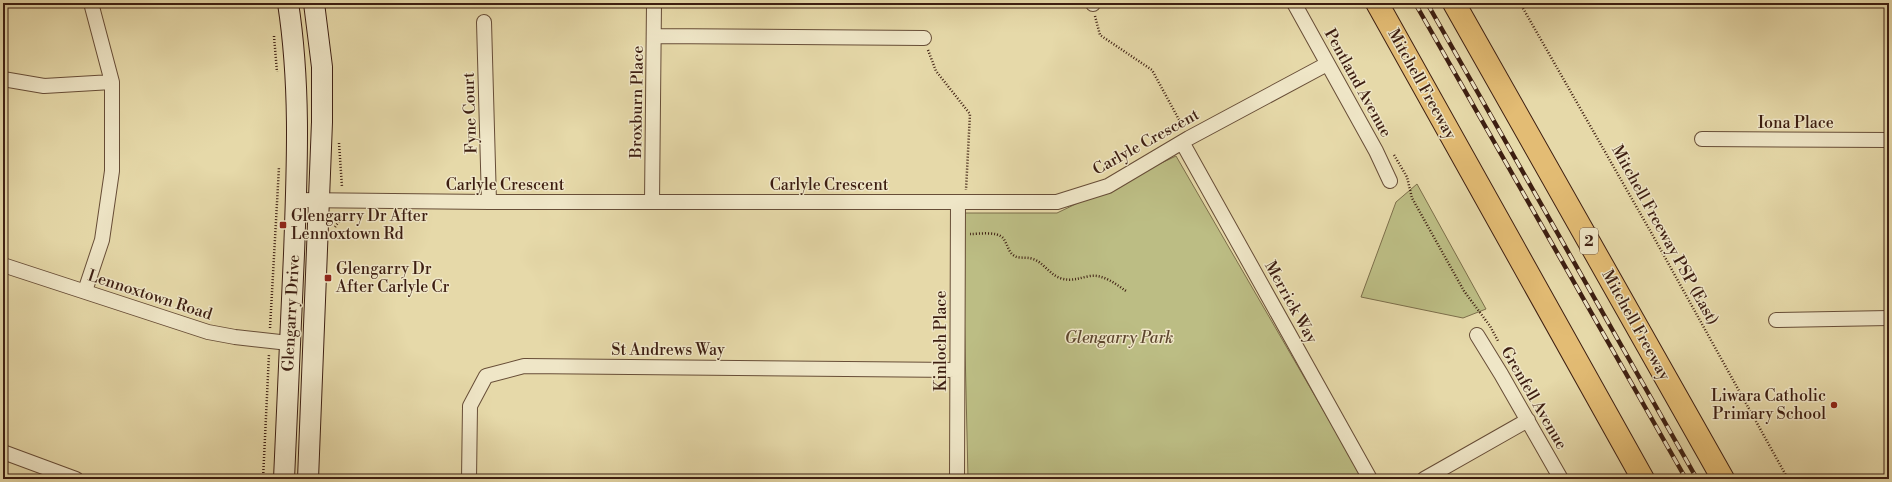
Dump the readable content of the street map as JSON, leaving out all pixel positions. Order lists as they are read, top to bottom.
{
  "streets": {
    "highway": ["Mitchell Freeway", "2"],
    "main road": ["Glengarry Drive"],
    "street": [
      "Pentland Avenue",
      "Broxburn Place",
      "Fyne Court",
      "Iona Place",
      "Carlyle Crescent",
      "Lennoxtown Road",
      "Merrick Way",
      "Kinloch Place",
      "St Andrews Way",
      "Grenfell Avenue"
    ],
    "path": ["Mitchell Freeway PSP (East)"]
  },
  "crossings": [
    ["Pentland Avenue", "Carlyle Crescent"],
    ["Broxburn Place", "Carlyle Crescent"],
    ["Fyne Court", "Carlyle Crescent"],
    ["Carlyle Crescent", "Merrick Way"],
    ["Carlyle Crescent", "Glengarry Drive"],
    ["Carlyle Crescent", "Kinloch Place"],
    ["Lennoxtown Road", "Glengarry Drive"],
    ["Kinloch Place", "St Andrews Way"]
  ],
  "parks": ["Glengarry Park"],
  "places": {
    "transit": ["Glengarry Dr After Lennoxtown Rd", "Glengarry Dr After Carlyle Cr"],
    "other": ["Liwara Catholic Primary School"]
  }
}
